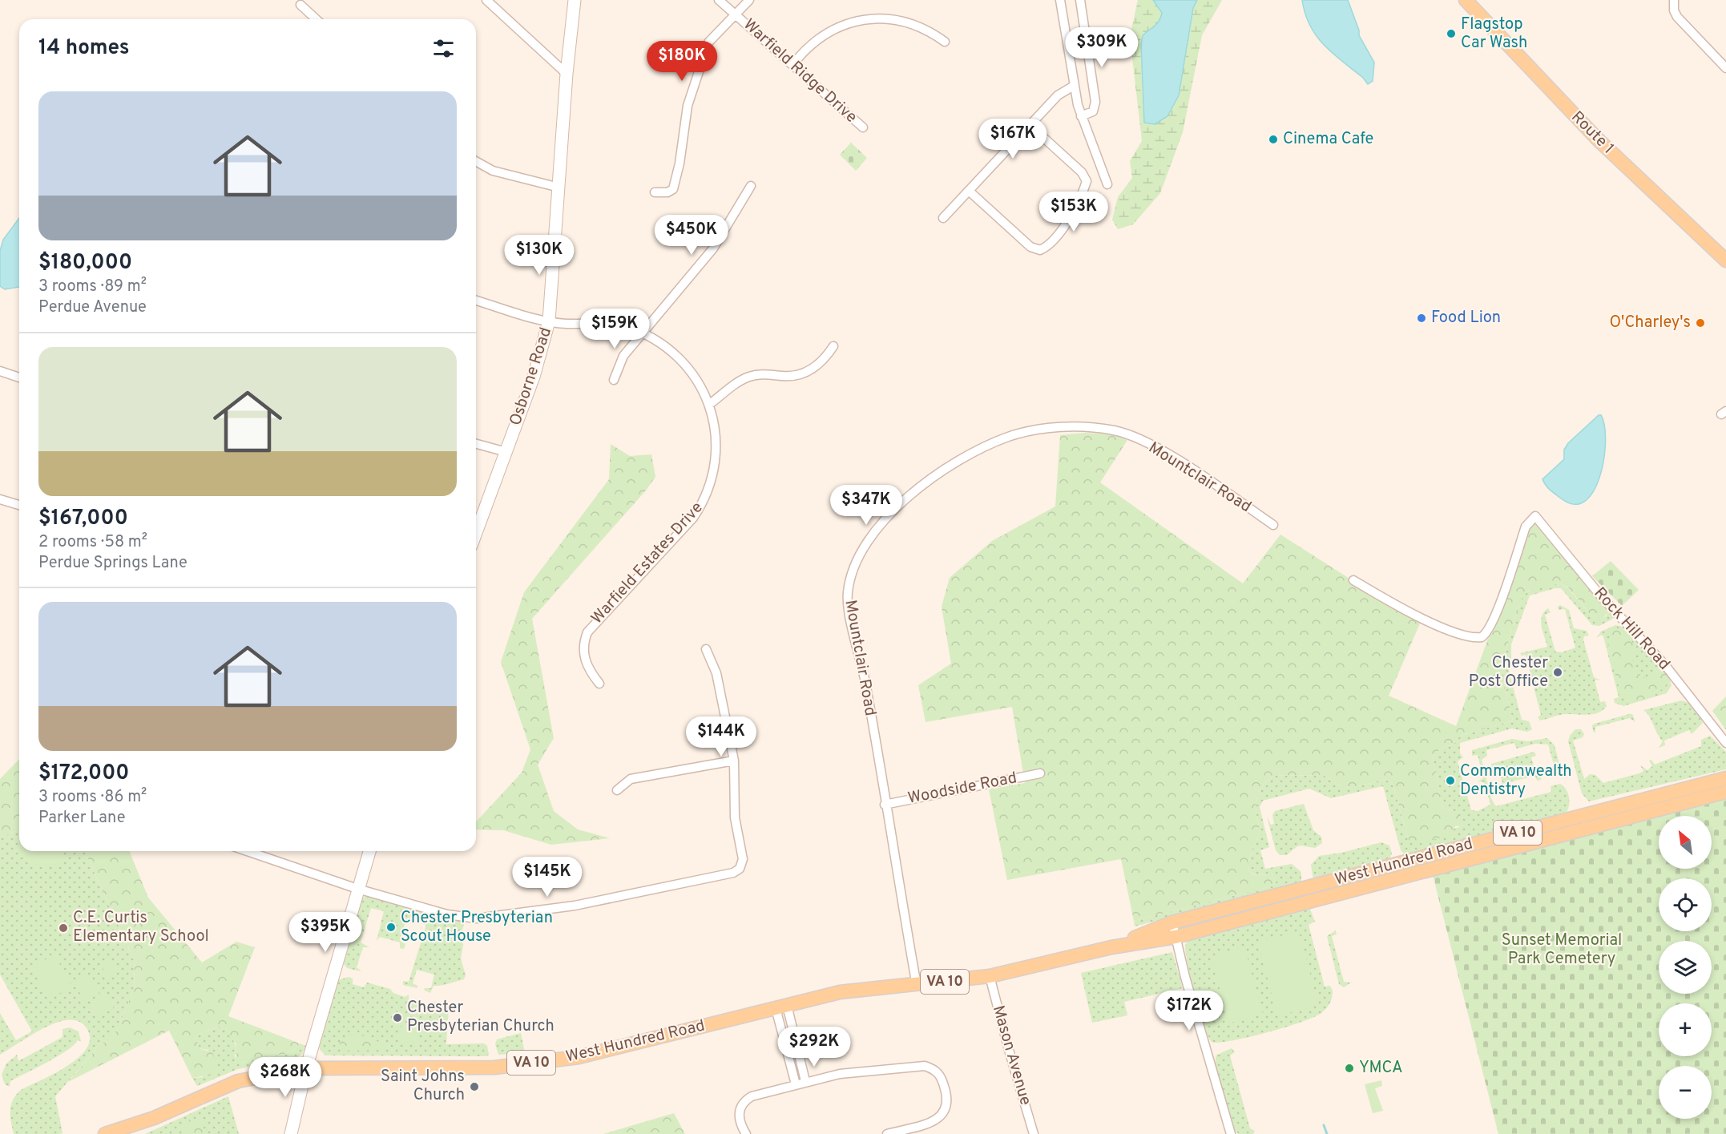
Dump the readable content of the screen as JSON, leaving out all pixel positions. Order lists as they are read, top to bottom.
{
  "streets": {
    "main road": ["Route 1", "VA 10", "West Hundred Road"],
    "street": [
      "Warfield Ridge Drive",
      "Osborne Road",
      "Mountclair Road",
      "Warfield Estates Drive",
      "Rock Hill Road",
      "Woodside Road",
      "Mason Avenue"
    ]
  },
  "crossings": [
    ["Osborne Road", "Warfield Estates Drive"],
    ["Mountclair Road", "Woodside Road"],
    ["Mountclair Road", "West Hundred Road"],
    ["West Hundred Road", "Mason Avenue"]
  ],
  "parks": ["Sunset Memorial Park Cemetery"],
  "places": [
    "Flagstop Car Wash",
    "Cinema Cafe",
    "Food Lion",
    "O'Charley's",
    "Chester Post Office",
    "Commonwealth Dentistry",
    "Chester Presbyterian Scout House",
    "C.E. Curtis Elementary School",
    "Chester Presbyterian Church",
    "YMCA",
    "Saint Johns Church"
  ],
  "north": "top left",
  "page": {
    "heading": "14 homes",
    "price": [
      "$309K",
      "$180K",
      "$167K",
      "$153K",
      "$450K",
      "$130K",
      "$159K",
      "$347K",
      "$144K",
      "$145K",
      "$395K",
      "$172K",
      "$292K",
      "$268K"
    ],
    "list": [
      {
        "name": "$180,000",
        "note": "3 rooms · 89 m² · Perdue Avenue"
      },
      {
        "name": "$167,000",
        "note": "2 rooms · 58 m² · Perdue Springs Lane"
      },
      {
        "name": "$172,000",
        "note": "3 rooms · 86 m² · Parker Lane"
      }
    ],
    "map_buttons": ["+", "−"]
  }
}
